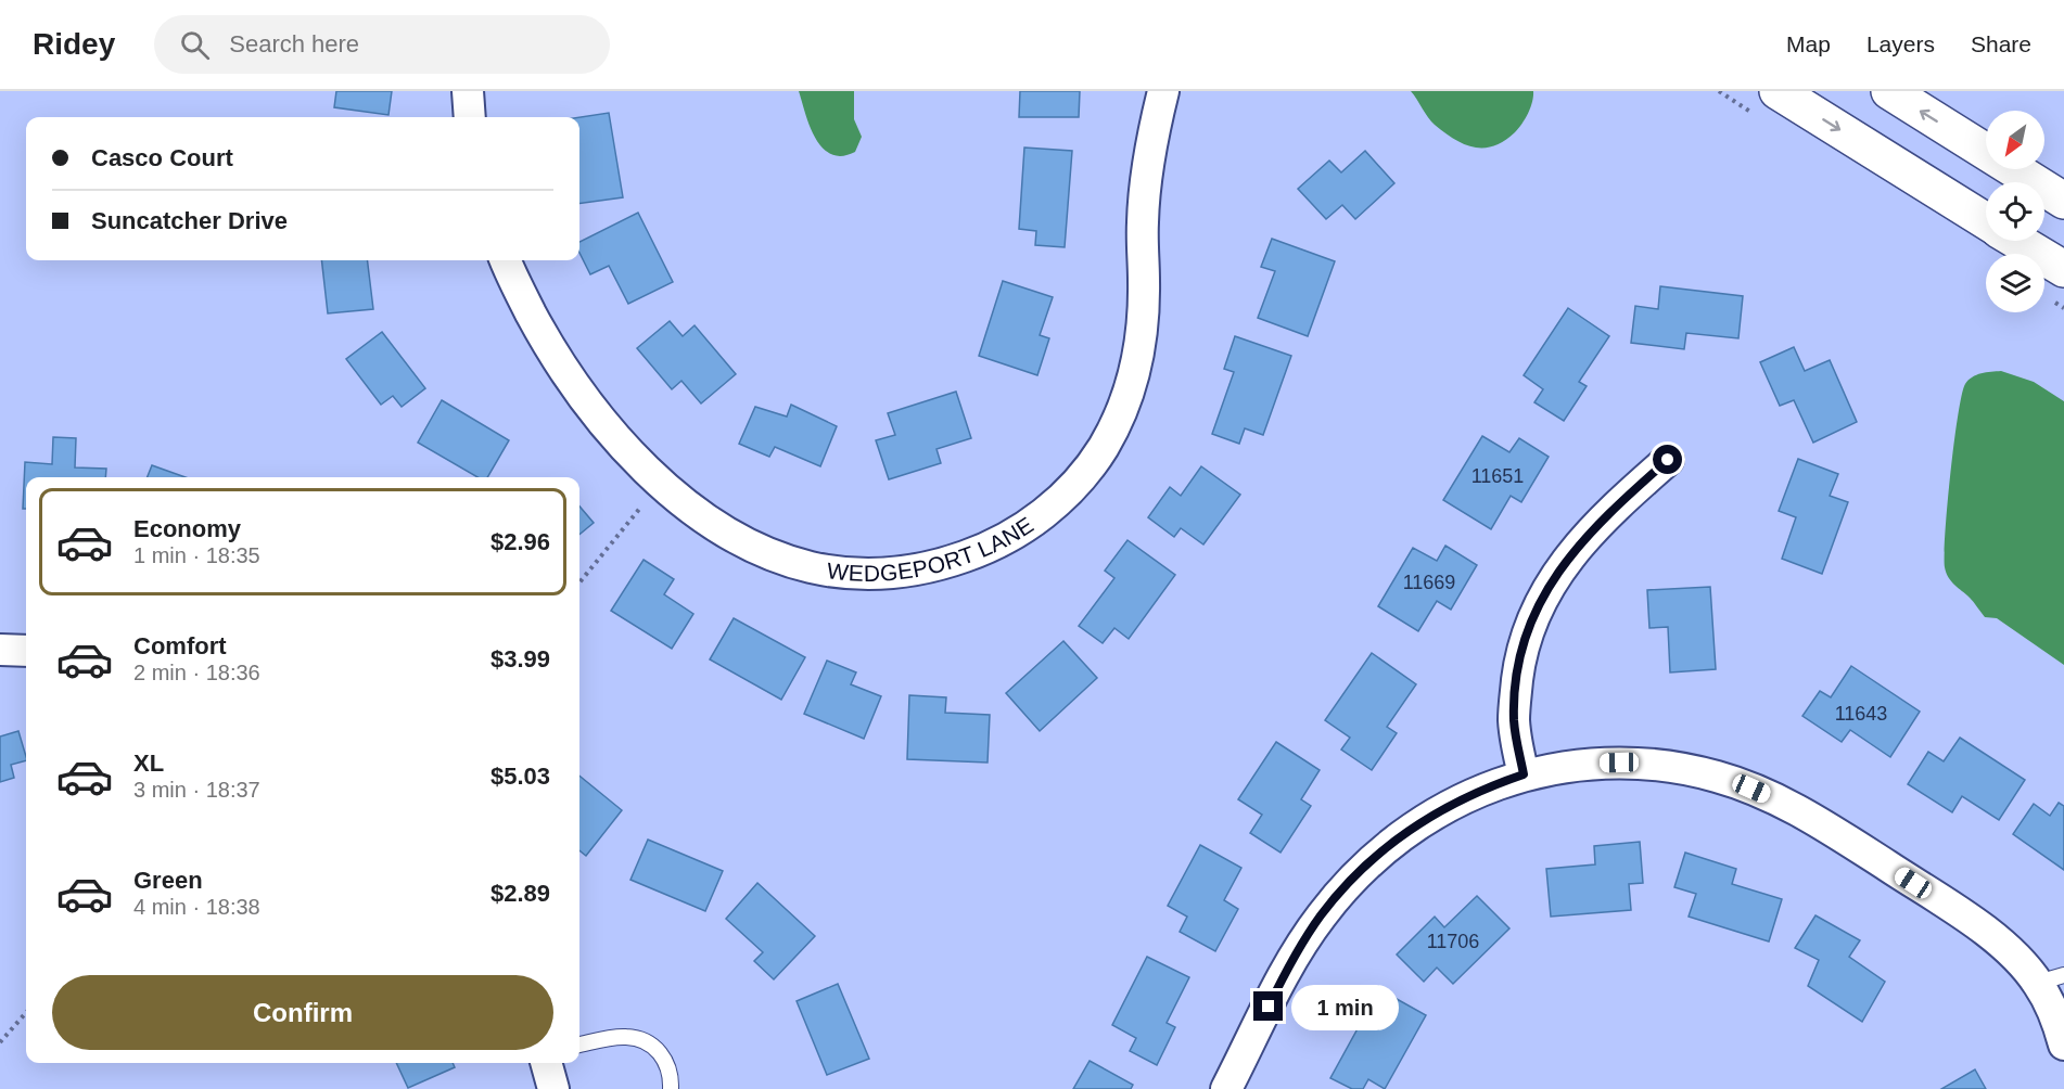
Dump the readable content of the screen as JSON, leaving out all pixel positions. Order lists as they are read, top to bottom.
{
  "streets": {
    "street": ["WEDGEPORT LANE"]
  },
  "house_numbers": [
    "11651",
    "11669",
    "11643",
    "11706"
  ],
  "north": "bottom left",
  "page": {
    "header": "Ridey",
    "search": "Search here",
    "nav": ["Map", "Layers", "Share"],
    "banner": ["Casco Court", "Suncatcher Drive"],
    "list": [
      {
        "name": "Economy",
        "note": "1 min · 18:35",
        "value": "$2.96"
      },
      {
        "name": "Comfort",
        "note": "2 min · 18:36",
        "value": "$3.99"
      },
      {
        "name": "XL",
        "note": "3 min · 18:37",
        "value": "$5.03"
      },
      {
        "name": "Green",
        "note": "4 min · 18:38",
        "value": "$2.89"
      }
    ],
    "buttons": "Confirm",
    "bubble": "1 min"
  }
}
